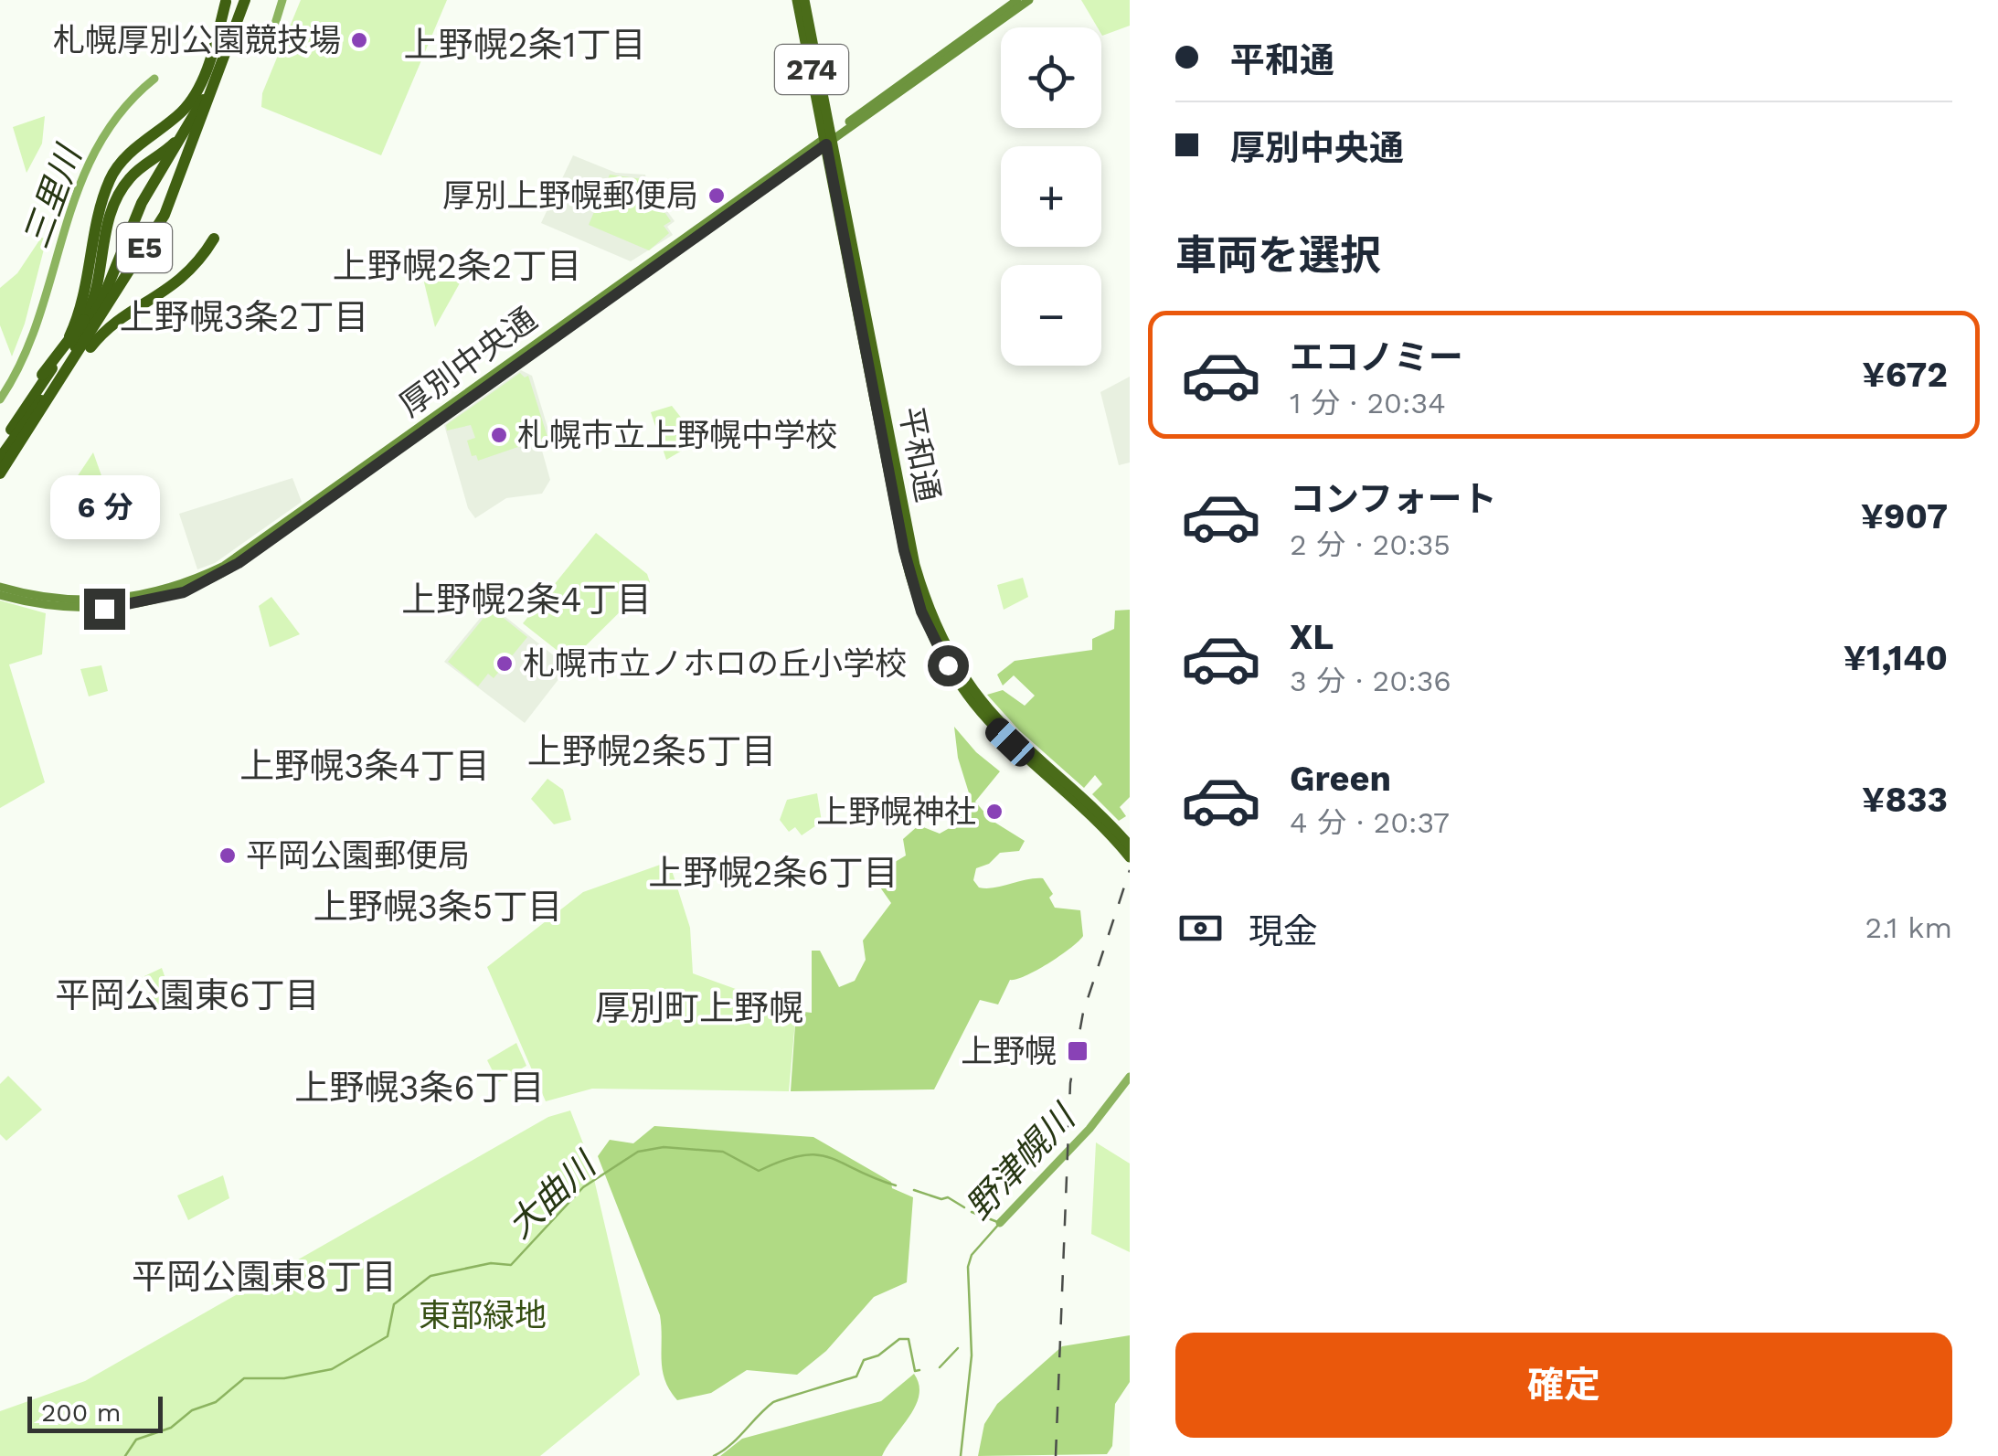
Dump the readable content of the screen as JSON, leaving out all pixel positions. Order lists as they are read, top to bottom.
{
  "streets": {
    "highway": ["274", "E5", "平和通"],
    "main road": ["厚別中央通"]
  },
  "crossings": [
    ["厚別中央通", "平和通"]
  ],
  "districts": [
    "上野幌2条1丁目",
    "上野幌2条2丁目",
    "上野幌3条2丁目",
    "上野幌2条4丁目",
    "上野幌2条5丁目",
    "上野幌3条4丁目",
    "上野幌2条6丁目",
    "上野幌3条5丁目",
    "平岡公園東6丁目",
    "厚別町上野幌",
    "上野幌3条6丁目",
    "平岡公園東8丁目"
  ],
  "water": ["三里川", "野津幌川", "大曲川"],
  "parks": ["東部緑地"],
  "places": {
    "other": [
      "札幌厚別公園競技場",
      "厚別上野幌郵便局",
      "札幌市立上野幌中学校",
      "札幌市立ノホロの丘小学校",
      "上野幌神社",
      "平岡公園郵便局"
    ],
    "transit": ["上野幌"]
  },
  "scale_bar": "200 m",
  "page": {
    "banner": ["平和通", "厚別中央通"],
    "map_buttons": ["+", "−"],
    "heading": "車両を選択",
    "list": [
      {
        "name": "エコノミー",
        "note": "1 分 · 20:34",
        "value": "¥672"
      },
      {
        "name": "コンフォート",
        "note": "2 分 · 20:35",
        "value": "¥907"
      },
      {
        "name": "XL",
        "note": "3 分 · 20:36",
        "value": "¥1,140"
      },
      {
        "name": "Green",
        "note": "4 分 · 20:37",
        "value": "¥833"
      }
    ],
    "bubble": "6 分",
    "pay": ["現金", "2.1 km"],
    "buttons": "確定",
    "scale": "200 m"
  }
}
